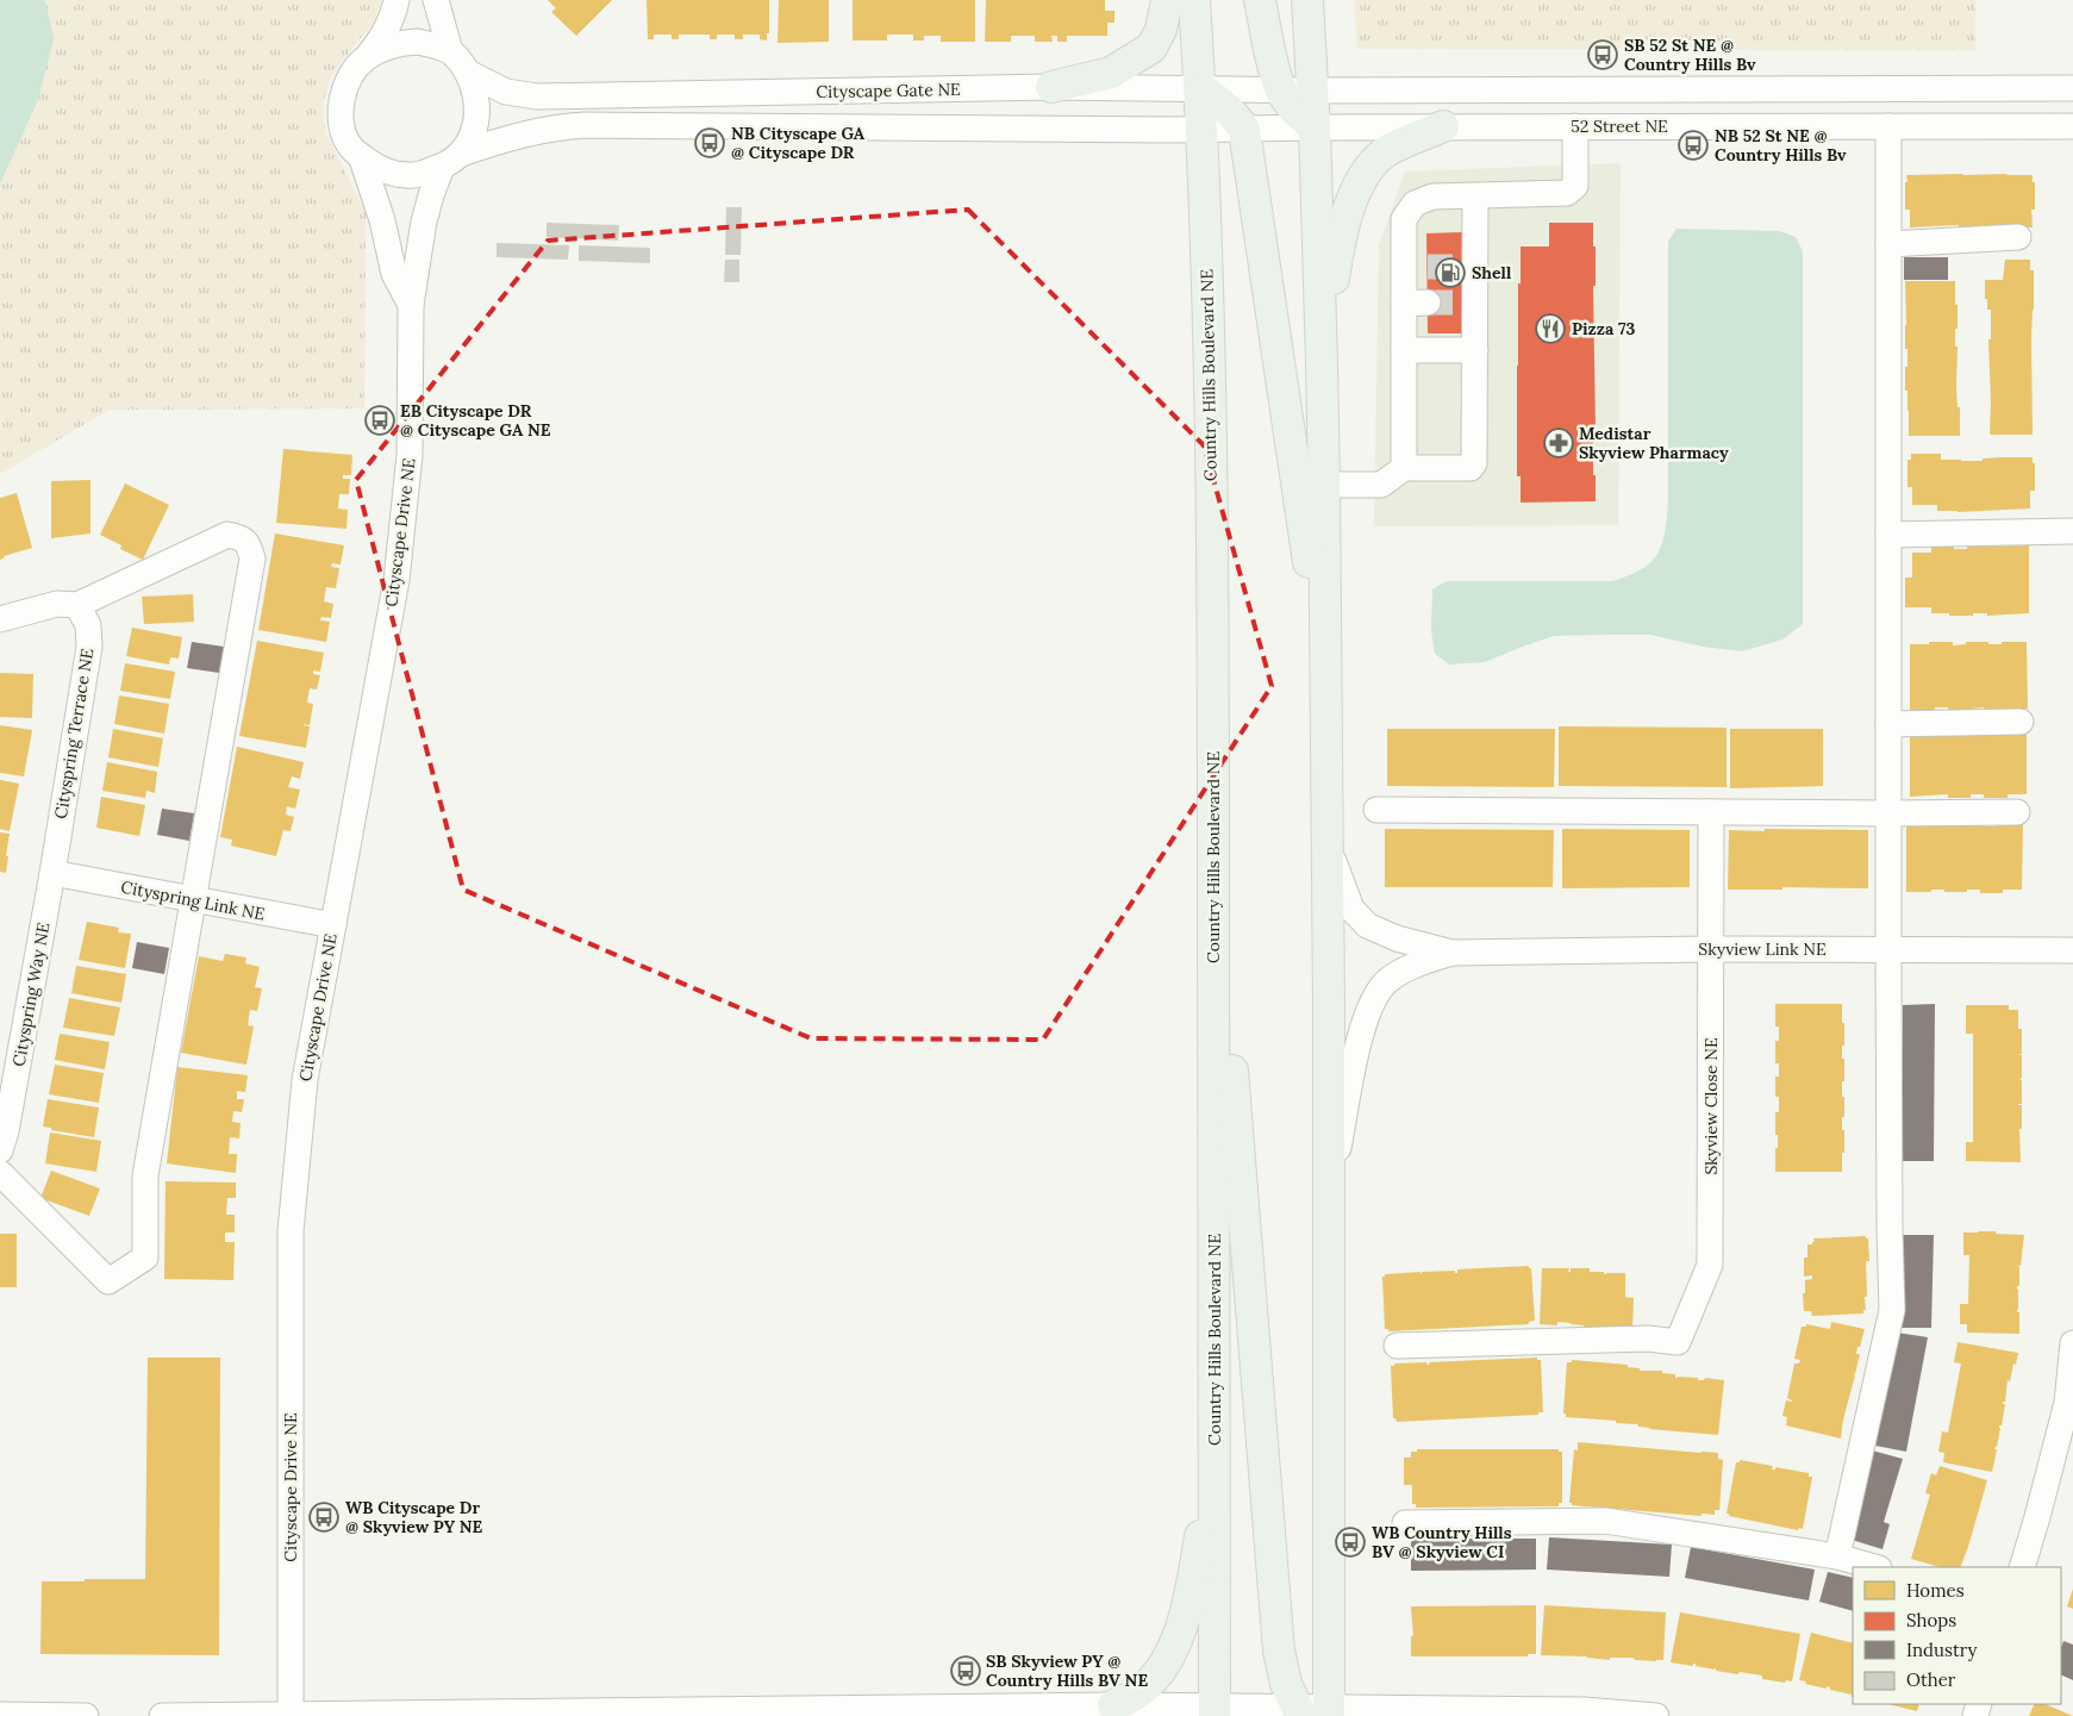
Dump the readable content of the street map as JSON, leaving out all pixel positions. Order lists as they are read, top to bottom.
{
  "streets": {
    "main road": ["Country Hills Boulevard NE"],
    "street": [
      "Cityscape Gate NE",
      "52 Street NE",
      "Cityscape Drive NE",
      "Cityspring Terrace NE",
      "Cityspring Link NE",
      "Skyview Link NE",
      "Cityspring Way NE",
      "Skyview Close NE"
    ]
  },
  "crossings": [
    ["Cityscape Gate NE", "Country Hills Boulevard NE"],
    ["Cityscape Gate NE", "Cityscape Drive NE"],
    ["52 Street NE", "Country Hills Boulevard NE"],
    ["Cityscape Drive NE", "Cityspring Link NE"],
    ["Cityspring Terrace NE", "Cityspring Link NE"],
    ["Cityspring Terrace NE", "Cityspring Way NE"],
    ["Cityspring Link NE", "Cityspring Way NE"],
    ["Skyview Link NE", "Skyview Close NE"]
  ],
  "places": {
    "bus stop": [
      "SB 52 St NE @ Country Hills Bv",
      "NB Cityscape GA @ Cityscape DR",
      "NB 52 St NE @ Country Hills Bv",
      "EB Cityscape DR @ Cityscape GA NE",
      "WB Cityscape Dr @ Skyview PY NE",
      "WB Country Hills BV @ Skyview CI",
      "SB Skyview PY @ Country Hills BV NE"
    ],
    "fuel station": ["Shell"],
    "restaurant": ["Pizza 73"],
    "pharmacy": ["Medistar Skyview Pharmacy"]
  },
  "legend": [
    "Homes",
    "Shops",
    "Industry",
    "Other"
  ]
}
